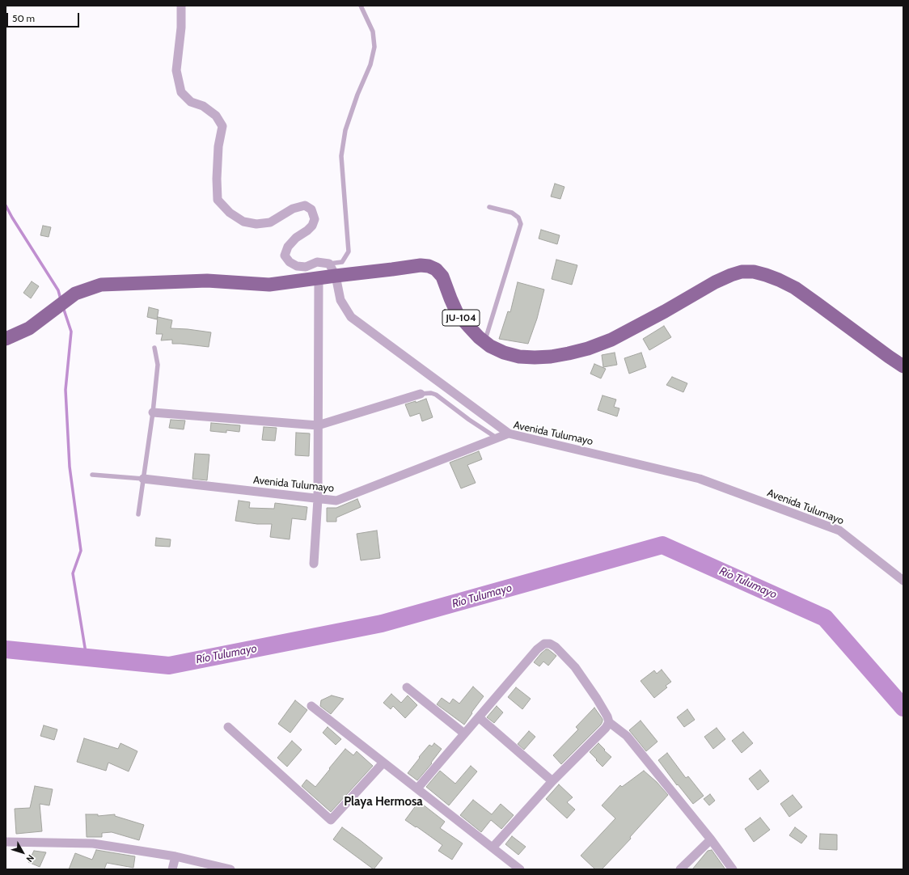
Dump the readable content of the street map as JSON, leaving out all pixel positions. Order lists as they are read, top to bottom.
{
  "streets": {
    "main road": ["JU-104"],
    "street": ["Avenida Tulumayo"]
  },
  "districts": ["Playa Hermosa"],
  "water": ["Río Tulumayo"],
  "scale_bar": "50 m",
  "north": "bottom right"
}
